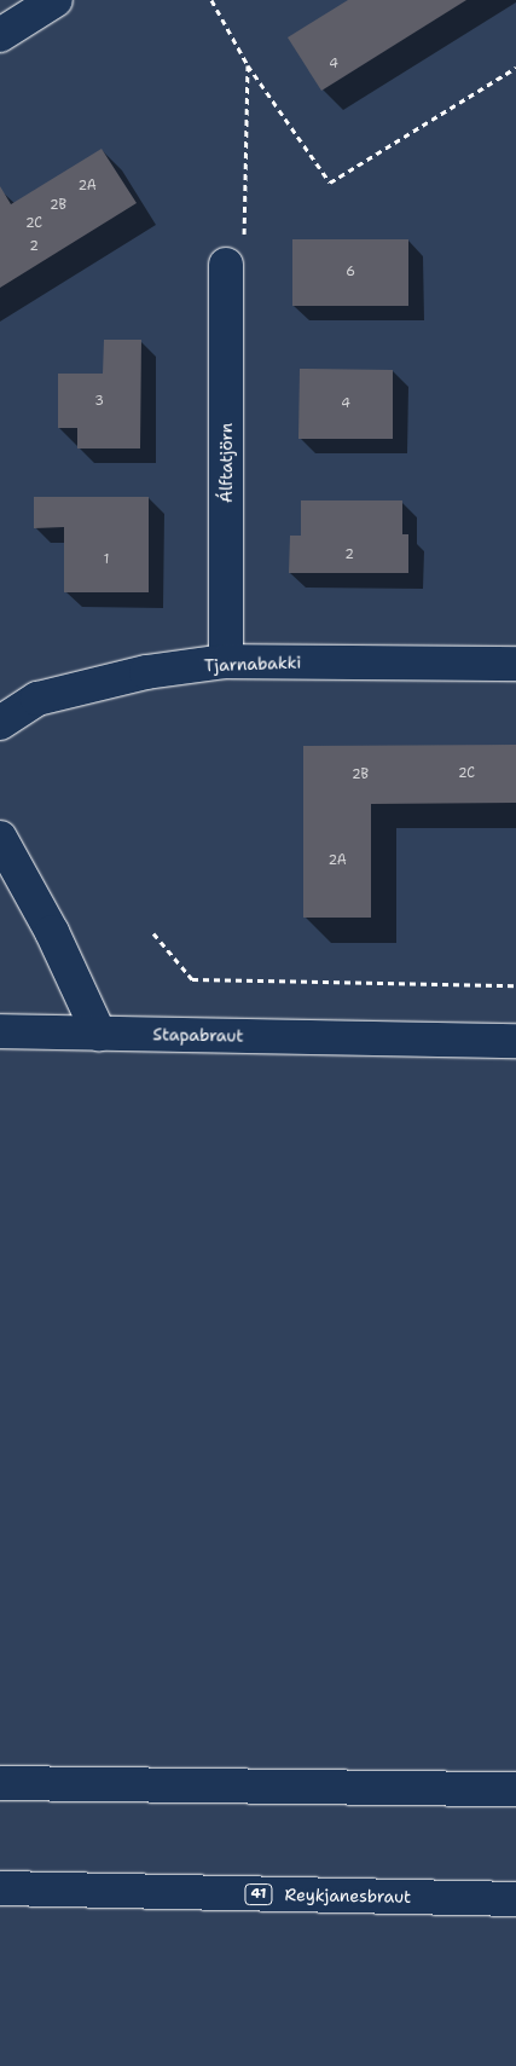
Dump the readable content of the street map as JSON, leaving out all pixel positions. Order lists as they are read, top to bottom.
{
  "streets": {
    "main road": [
      "Álftatjörn",
      "Tjarnabakki",
      "Stapabraut",
      "41",
      "Reykjanesbraut"
    ]
  },
  "crossings": [
    ["Álftatjörn", "Tjarnabakki"]
  ],
  "house_numbers": [
    "4",
    "2A",
    "2B",
    "2C",
    "2",
    "6",
    "3",
    "4",
    "2",
    "1",
    "2C",
    "2B",
    "2A"
  ]
}
